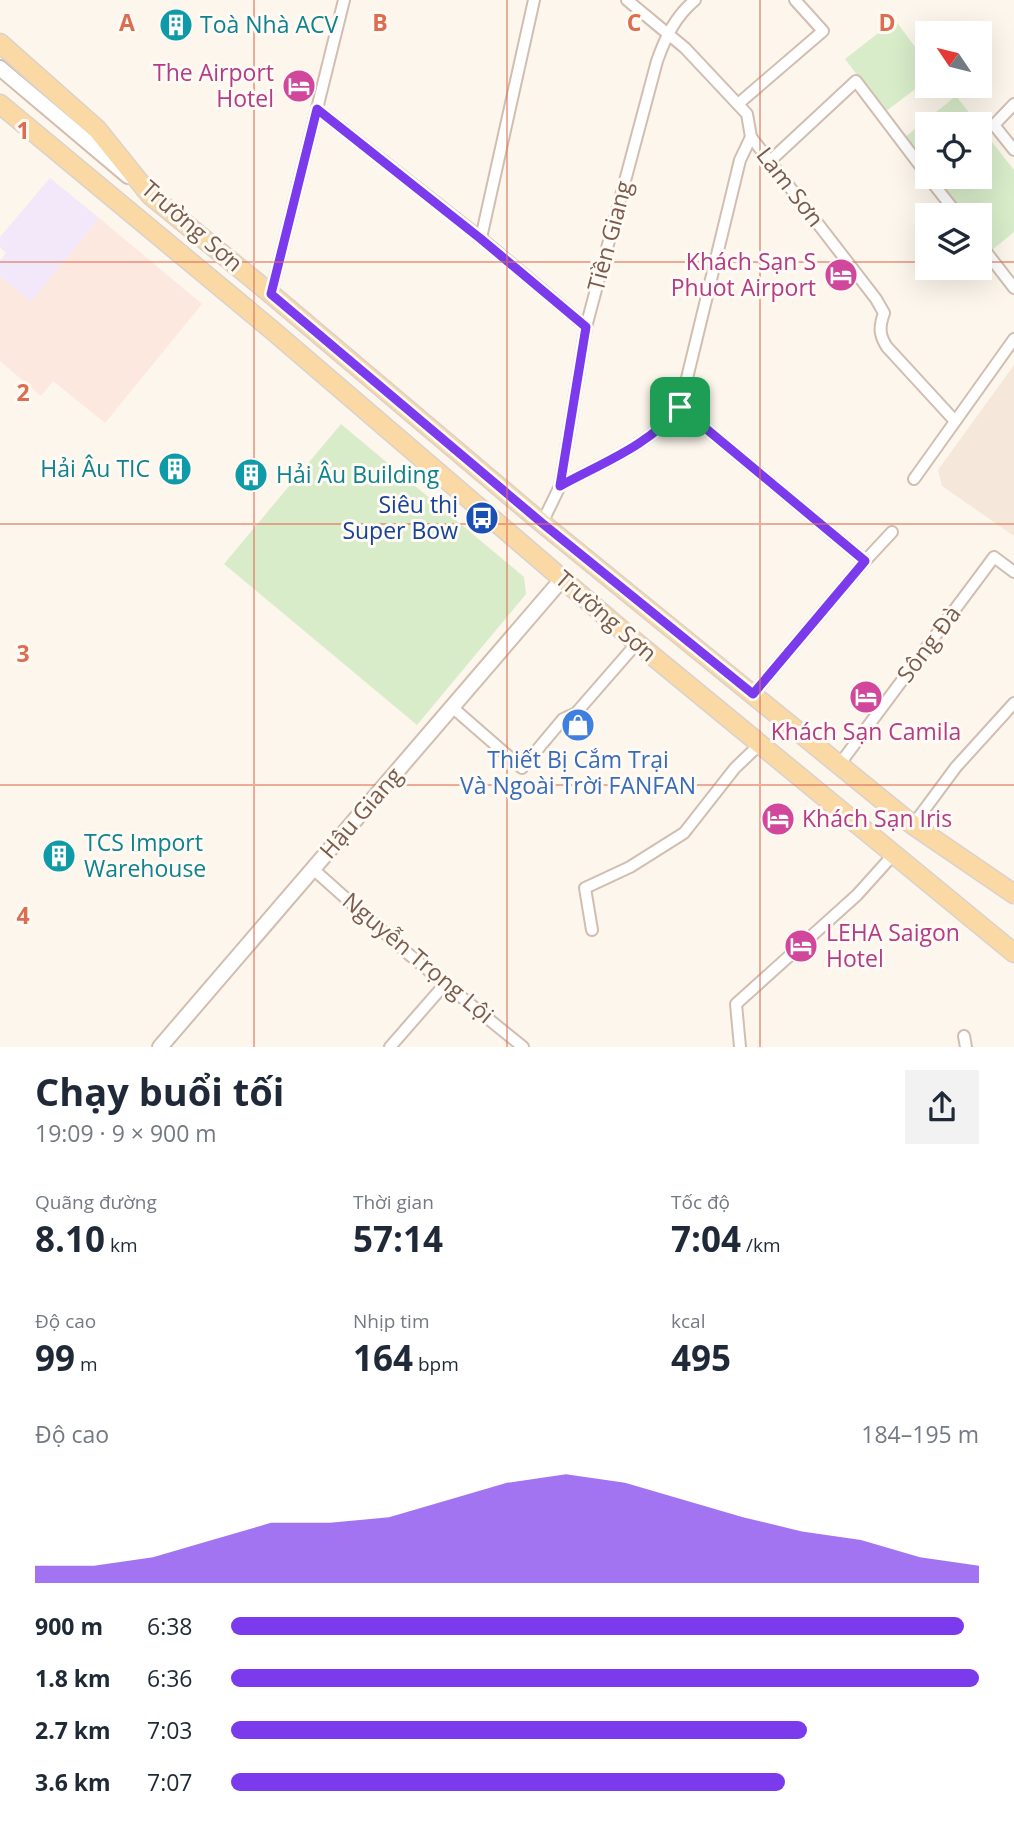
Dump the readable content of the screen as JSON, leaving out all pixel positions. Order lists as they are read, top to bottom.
{
  "streets": {
    "main road": ["Trường Sơn"],
    "street": [
      "Lam Sơn",
      "Tiền Giang",
      "Sông Đà",
      "Hậu Giang",
      "Nguyễn Trọng Lội"
    ]
  },
  "crossings": [
    ["Lam Sơn", "Tiền Giang"],
    ["Trường Sơn", "Tiền Giang"],
    ["Trường Sơn", "Sông Đà"],
    ["Trường Sơn", "Hậu Giang"],
    ["Hậu Giang", "Nguyễn Trọng Lội"]
  ],
  "places": {
    "building": [
      "Toà Nhà ACV",
      "Hải Âu TIC",
      "Hải Âu Building",
      "TCS Import Warehouse"
    ],
    "hotel": [
      "The Airport Hotel",
      "Khách Sạn S Phuot Airport",
      "Khách Sạn Camila",
      "Khách Sạn Iris",
      "LEHA Saigon Hotel"
    ],
    "bus stop": ["Siêu thị Super Bow"],
    "shop": ["Thiết Bị Cắm Trại Và Ngoài Trời FANFAN"]
  },
  "north": "top left",
  "page": {
    "heading": ["Chạy buổi tối", "19:09 · 9 × 900 m"],
    "stats": [
      ["Quãng đường", "8.10 km"],
      ["Thời gian", "57:14"],
      ["Tốc độ", "7:04 /km"],
      ["Độ cao", "99 m"],
      ["Nhịp tim", "164 bpm"],
      ["kcal", "495"]
    ],
    "chart": ["Độ cao", "184–195 m"],
    "list": [
      {
        "name": "900 m",
        "note": "6:38"
      },
      {
        "name": "1.8 km",
        "note": "6:36"
      },
      {
        "name": "2.7 km",
        "note": "7:03"
      },
      {
        "name": "3.6 km",
        "note": "7:07"
      }
    ]
  },
  "grid": {
    "columns": [
      "A",
      "B",
      "C",
      "D"
    ],
    "rows": [
      "1",
      "2",
      "3",
      "4"
    ]
  }
}
